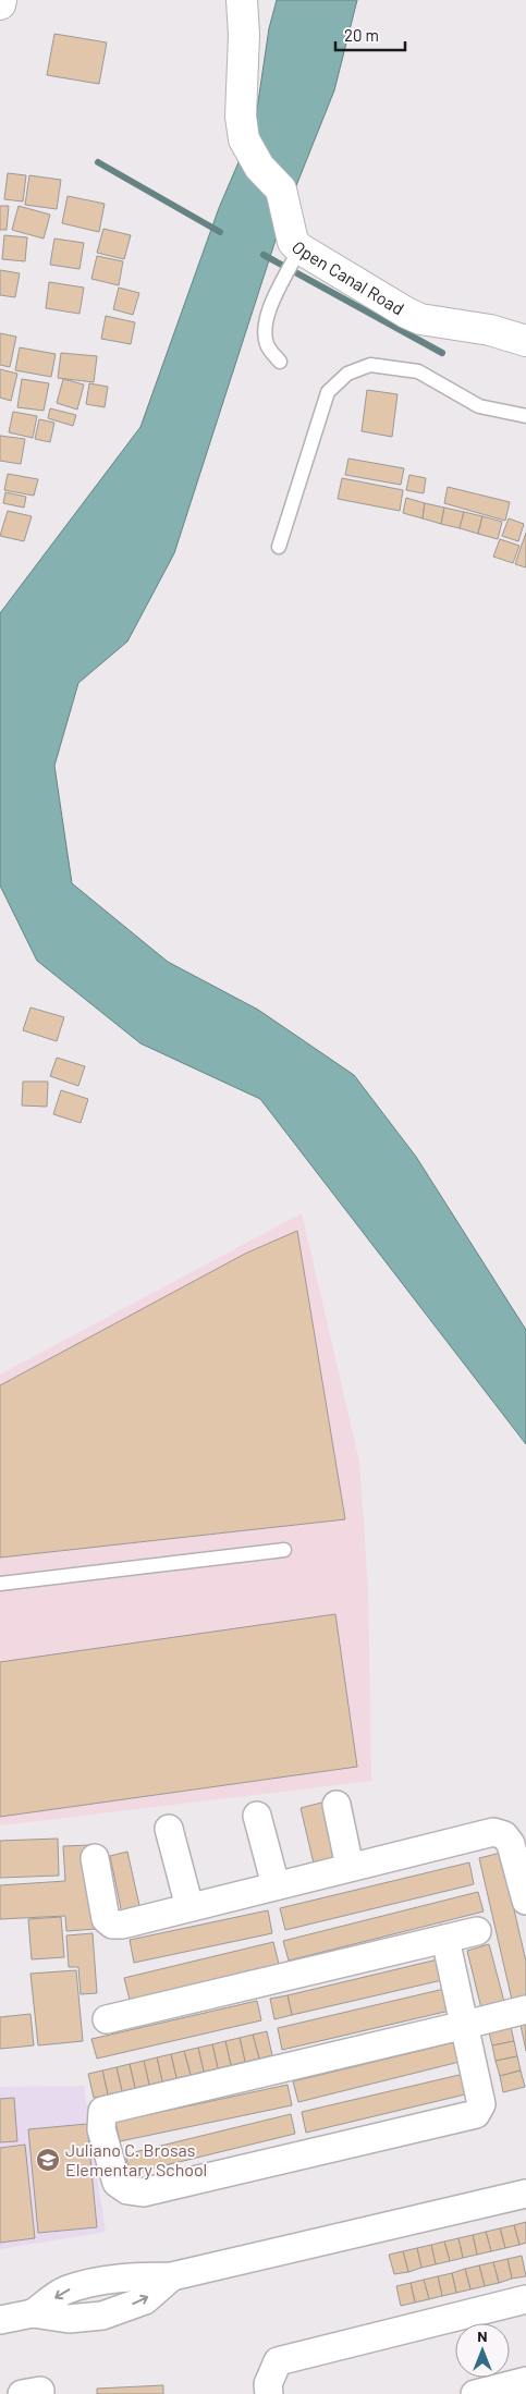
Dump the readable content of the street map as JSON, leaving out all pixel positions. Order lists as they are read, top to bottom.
{
  "streets": {
    "street": ["Open Canal Road"]
  },
  "places": {
    "school or university": ["Juliano C. Brosas Elementary School"]
  },
  "scale_bar": "20 m",
  "north": "top"
}
